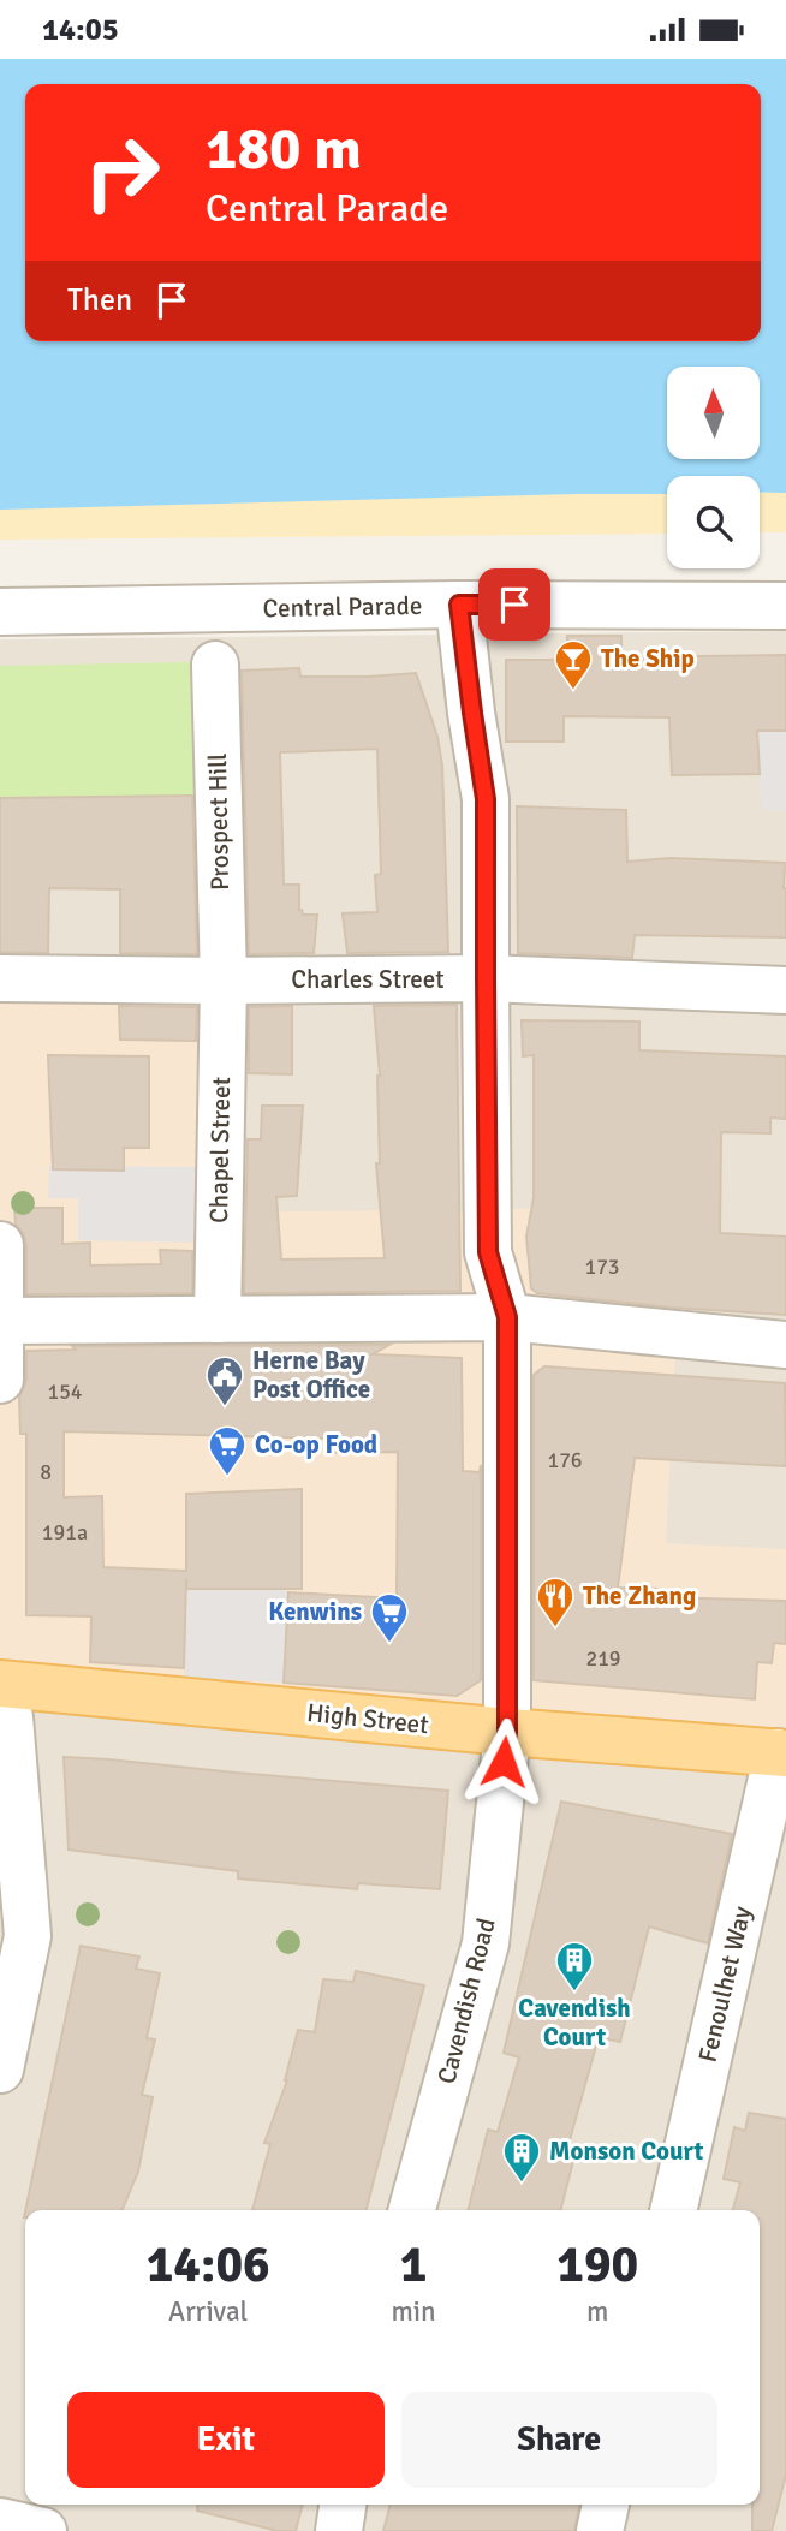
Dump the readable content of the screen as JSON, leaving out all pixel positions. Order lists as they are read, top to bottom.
{
  "streets": {
    "main road": ["High Street"],
    "street": [
      "Central Parade",
      "Prospect Hill",
      "Charles Street",
      "Chapel Street",
      "Fenoulhet Way",
      "Cavendish Road"
    ]
  },
  "crossings": [
    ["Central Parade", "Cavendish Road"],
    ["Prospect Hill", "Charles Street"],
    ["Prospect Hill", "Chapel Street"],
    ["Charles Street", "Chapel Street"],
    ["Charles Street", "Cavendish Road"],
    ["High Street", "Fenoulhet Way"],
    ["High Street", "Cavendish Road"]
  ],
  "places": {
    "bar": ["The Ship"],
    "public building": ["Herne Bay Post Office"],
    "supermarket": ["Co-op Food", "Kenwins"],
    "restaurant": ["The Zhang"],
    "building": ["Cavendish Court", "Monson Court"]
  },
  "house_numbers": [
    "173",
    "154",
    "176",
    "8",
    "191a",
    "219"
  ],
  "north": "top",
  "page": {
    "status": "14:05",
    "turn": ["180 m", "Central Parade"],
    "then": "Then",
    "eta": [
      "14:06",
      "Arrival",
      "1",
      "min",
      "190",
      "m"
    ],
    "buttons": ["Exit", "Share"]
  }
}
